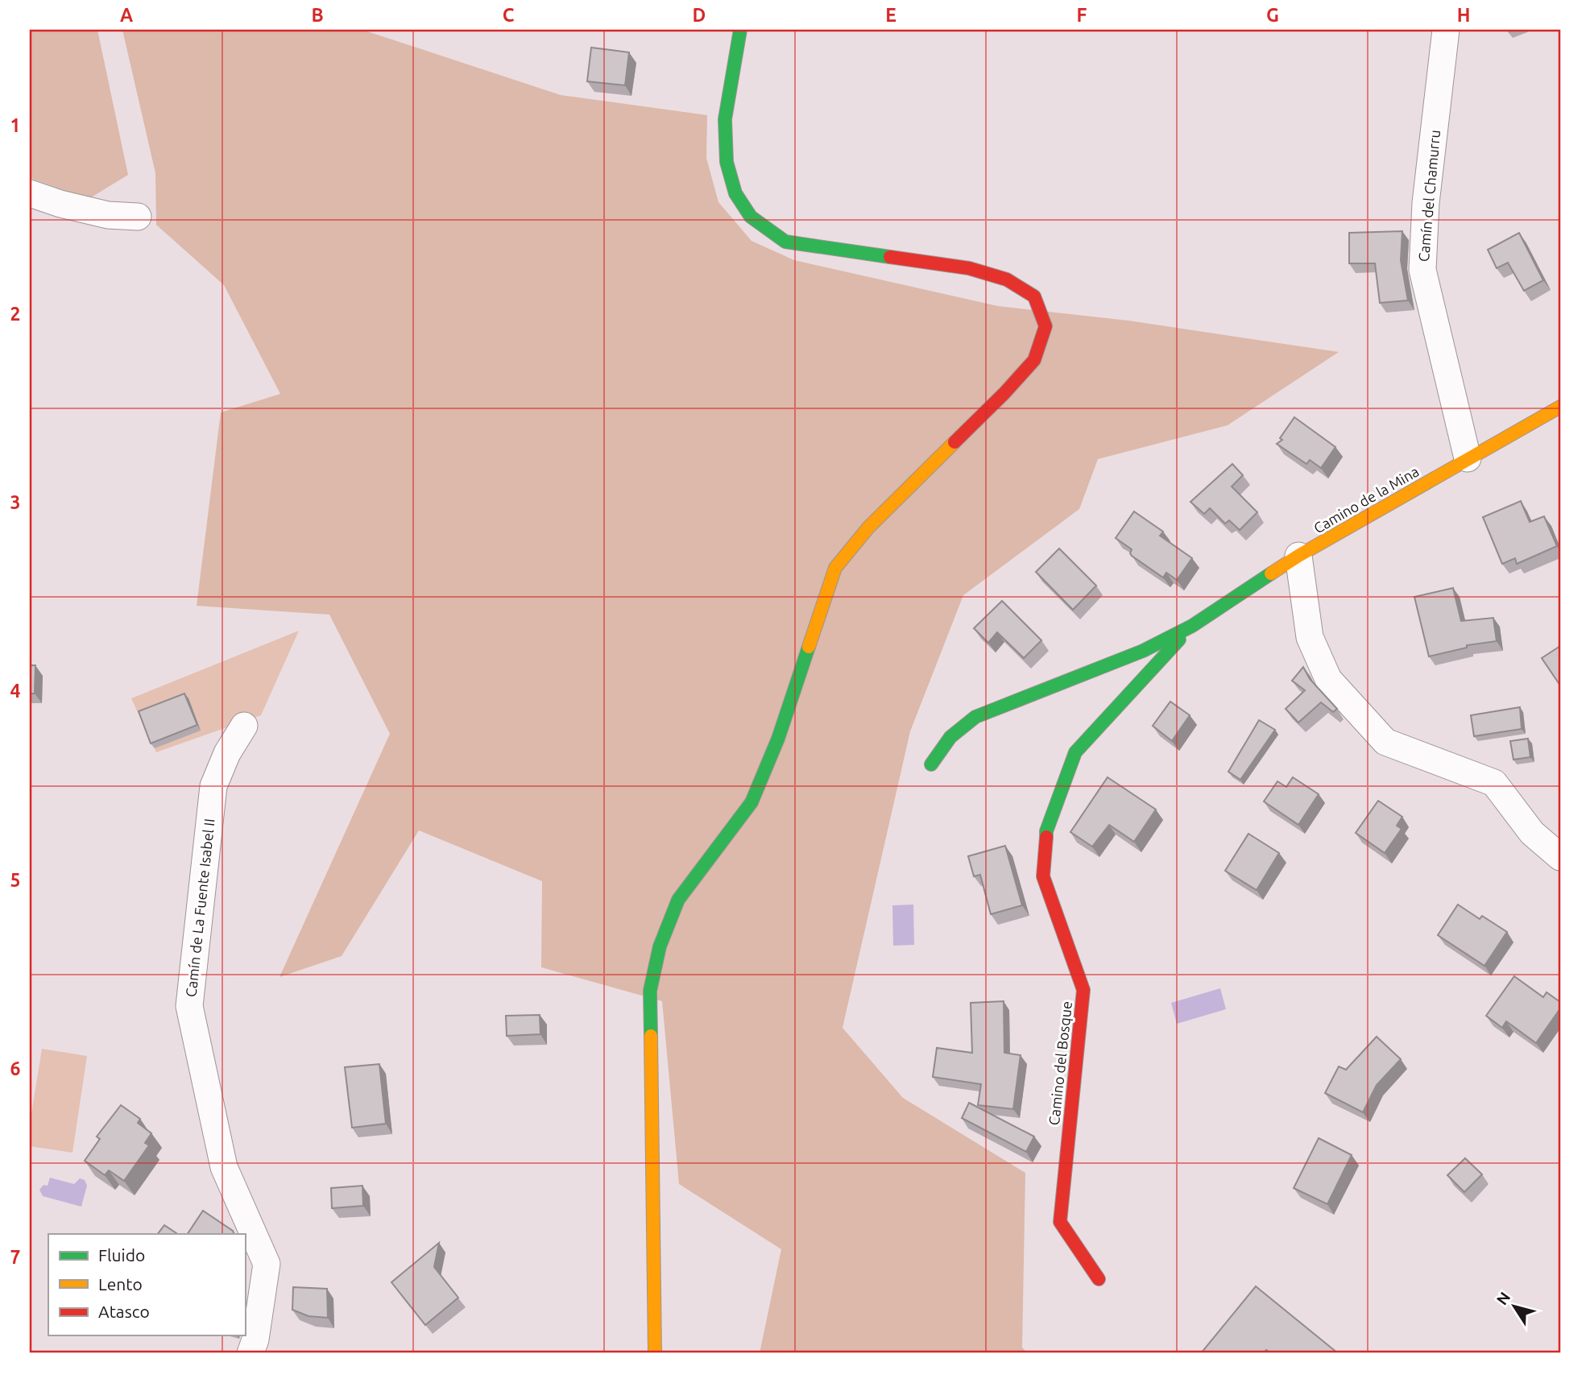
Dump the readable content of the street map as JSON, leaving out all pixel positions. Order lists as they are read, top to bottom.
{
  "streets": {
    "main road": ["Camino de la Mina", "Camino del Bosque"],
    "street": ["Camín del Chamurru", "Camín de La Fuente Isabel II"]
  },
  "crossings": [
    ["Camín del Chamurru", "Camino de la Mina"],
    ["Camino de la Mina", "Camino del Bosque"]
  ],
  "legend": ["Fluido", "Lento", "Atasco"],
  "north": "top left",
  "grid": {
    "columns": [
      "A",
      "B",
      "C",
      "D",
      "E",
      "F",
      "G",
      "H"
    ],
    "rows": [
      "1",
      "2",
      "3",
      "4",
      "5",
      "6",
      "7"
    ]
  }
}
